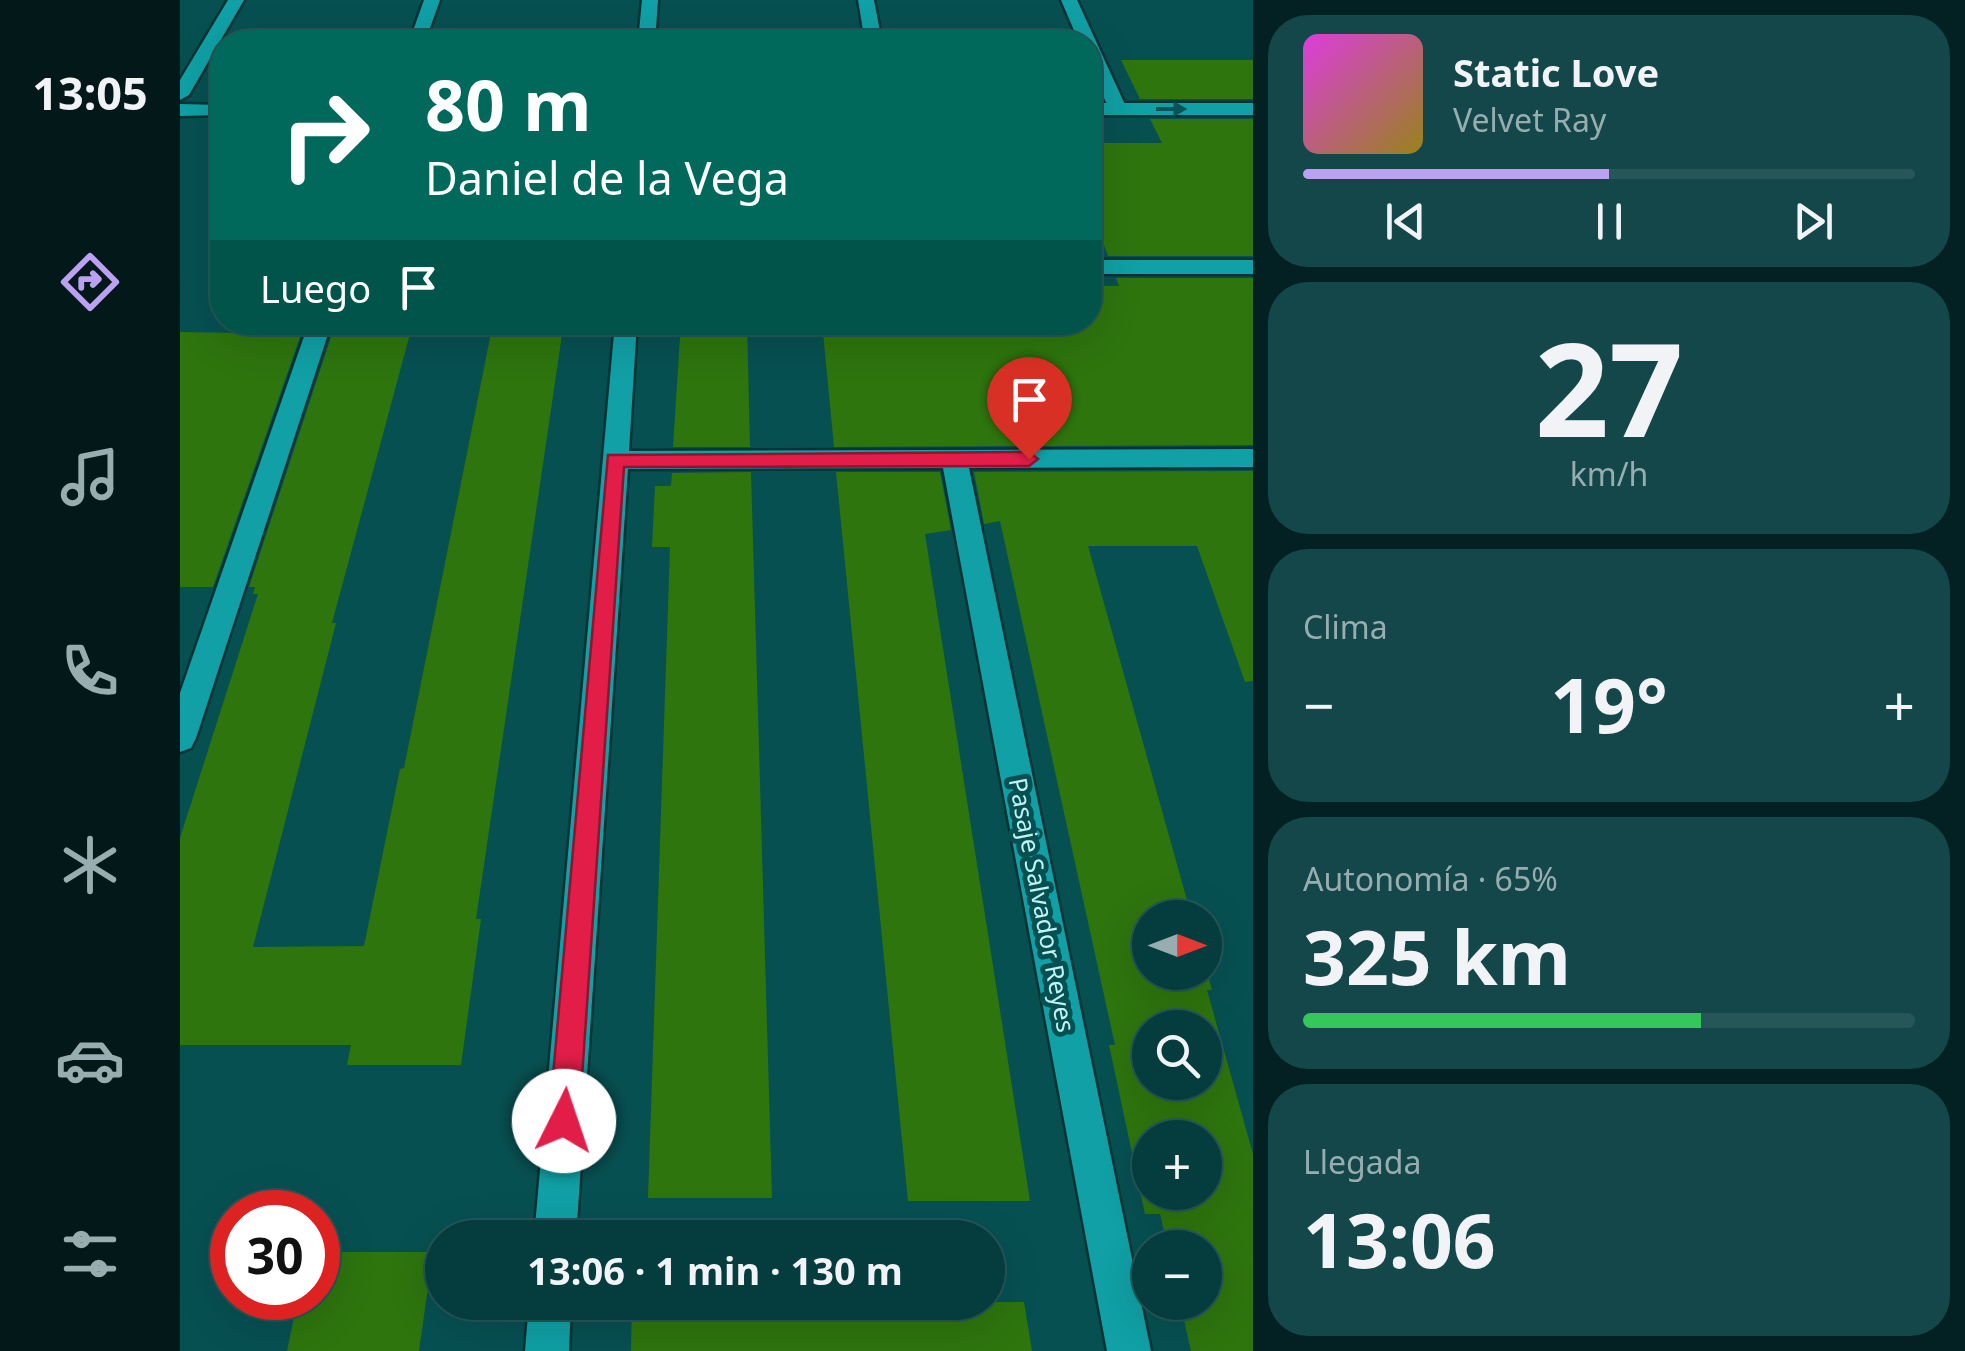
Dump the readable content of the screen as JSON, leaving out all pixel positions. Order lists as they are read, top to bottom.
{
  "streets": {
    "street": ["Pasaje Salvador Reyes"]
  },
  "north": "right",
  "page": {
    "tabs": "13:05",
    "turn": ["80 m", "Daniel de la Vega"],
    "song": ["Static Love", "Velvet Ray"],
    "then": "Luego",
    "tile": [
      ["27", "km/h"],
      "Clima",
      ["Autonomía · 65%", "325 km"],
      ["Llegada", "13:06"]
    ],
    "heat": ["−", "19°", "+"],
    "map_buttons": ["+", "−"],
    "limit": "30",
    "trip": "13:06 · 1 min · 130 m"
  }
}
